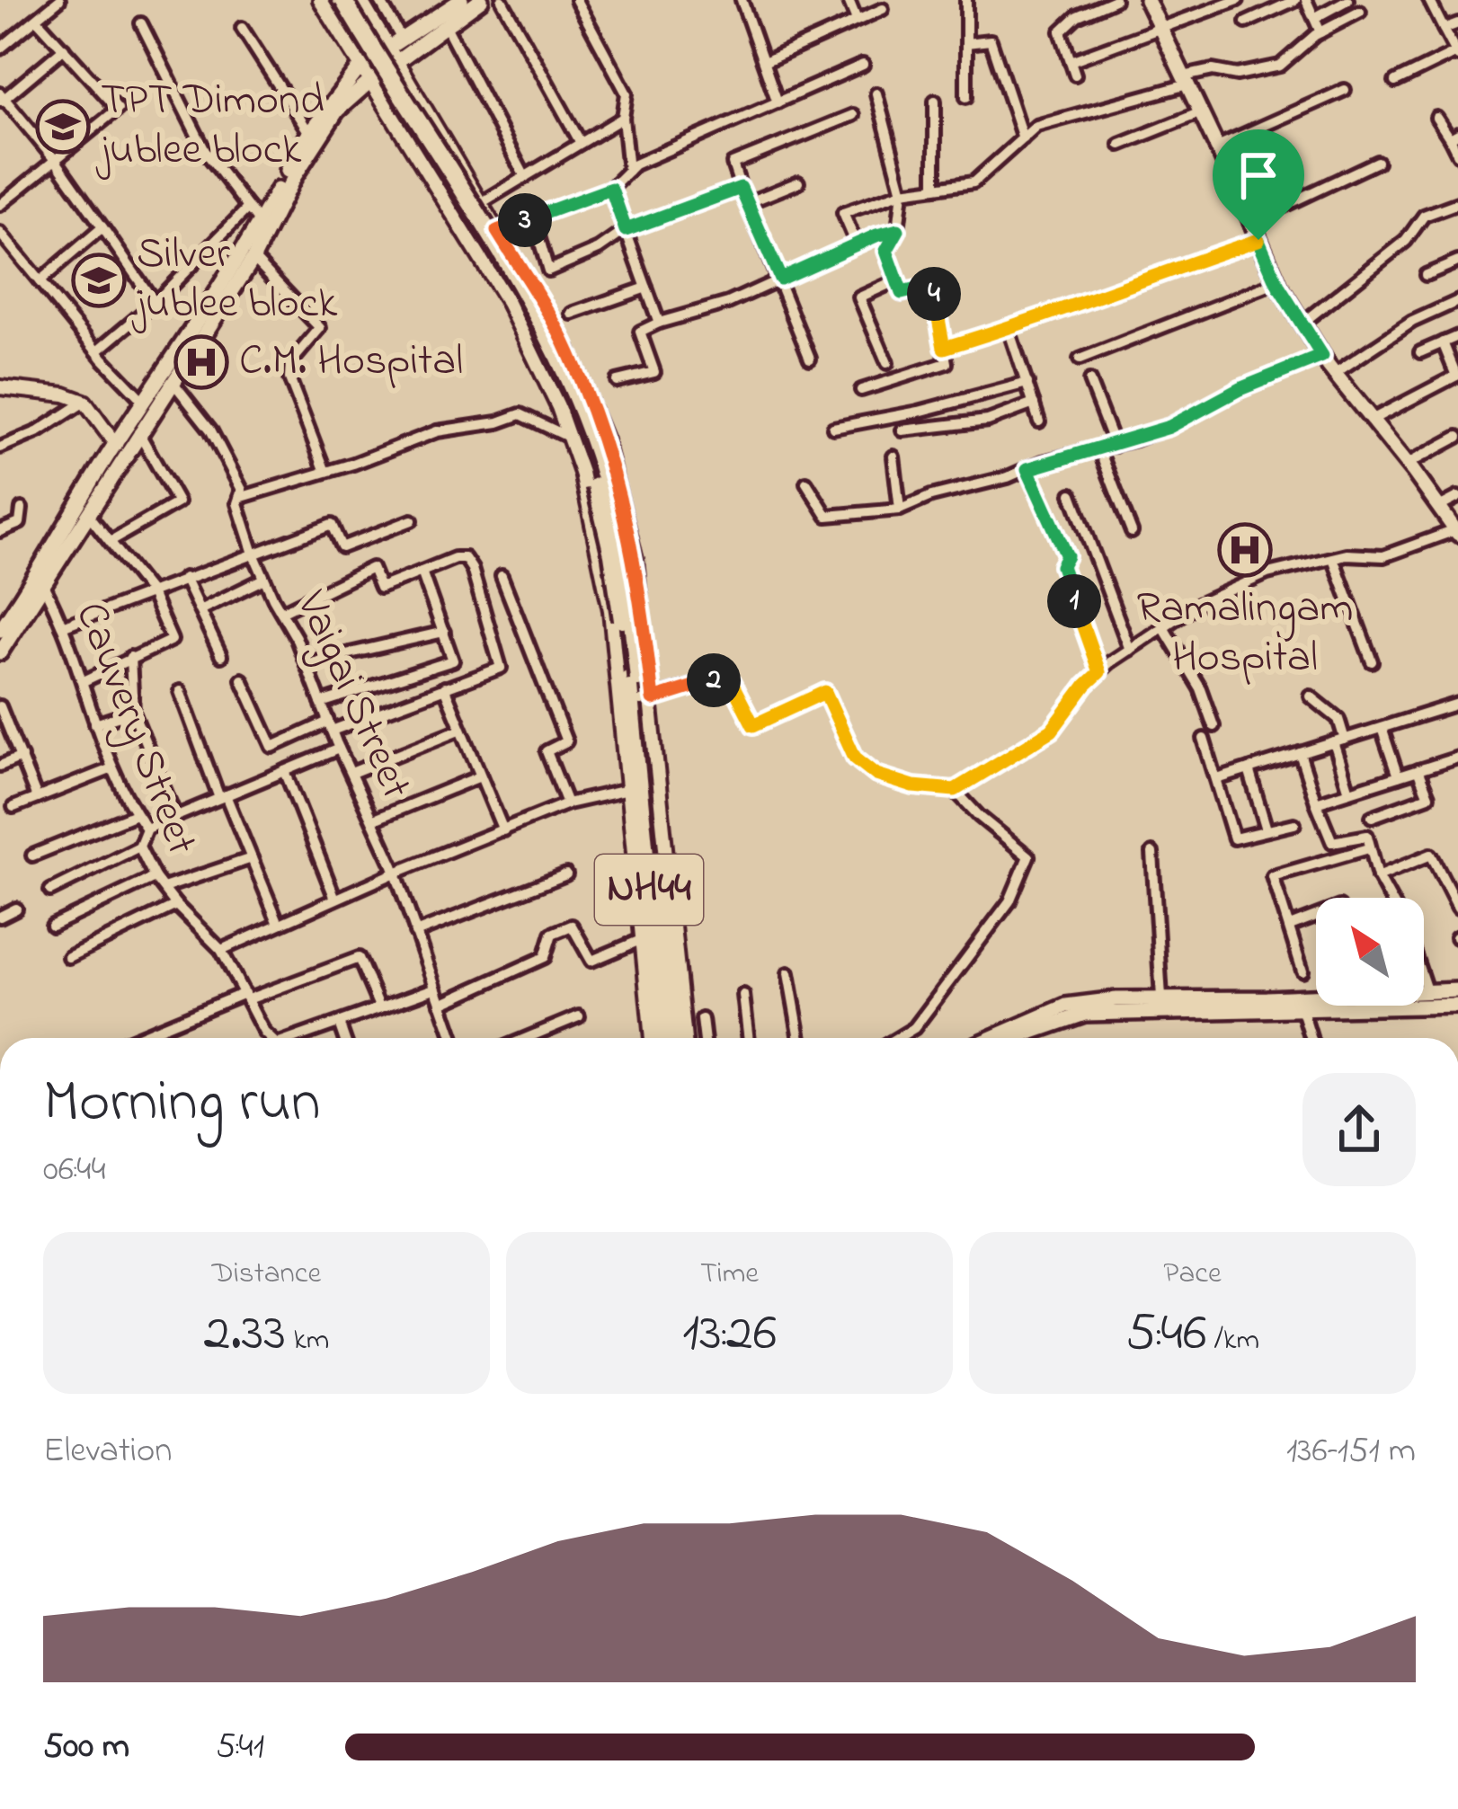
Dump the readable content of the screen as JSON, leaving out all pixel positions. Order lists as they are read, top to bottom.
{
  "streets": {
    "highway": ["NH44"],
    "street": ["Vaigai Street", "Cauvery Street"]
  },
  "places": {
    "school or university": ["TPT Dimond jublee block", "Silver jublee block"],
    "hospital": ["C.M. Hospital", "Ramalingam Hospital"]
  },
  "north": "top left",
  "page": {
    "pins": [
      "3",
      "4",
      "1",
      "2"
    ],
    "heading": ["Morning run", "06:44"],
    "stats": [
      ["Distance", "2.33 km"],
      ["Time", "13:26"],
      ["Pace", "5:46 /km"]
    ],
    "chart": ["Elevation", "136–151 m"],
    "list": [
      {
        "name": "500 m",
        "note": "5:41"
      }
    ]
  }
}
